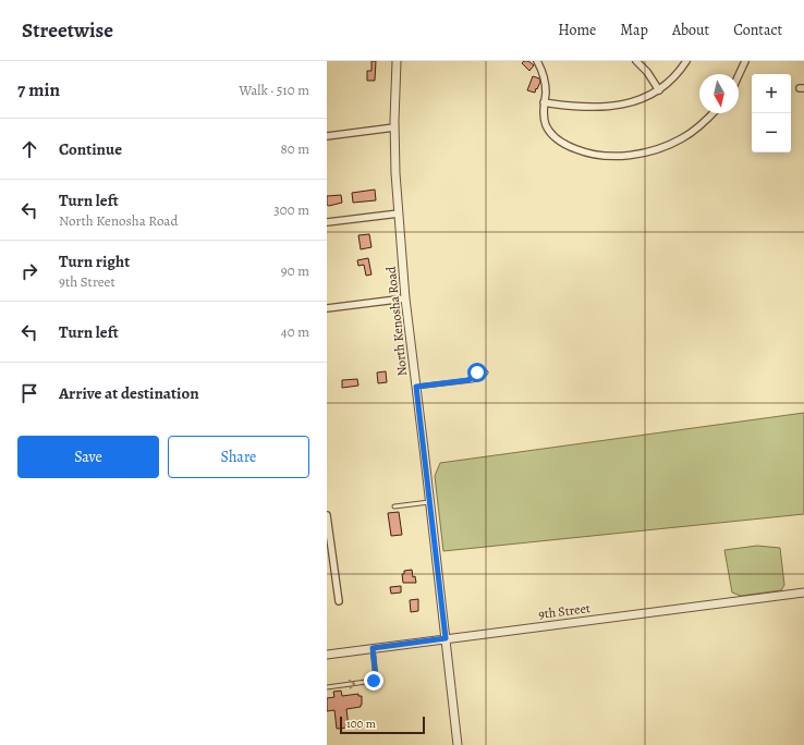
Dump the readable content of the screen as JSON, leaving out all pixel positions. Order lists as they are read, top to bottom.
{
  "streets": {
    "street": ["North Kenosha Road", "9th Street"]
  },
  "crossings": [
    ["North Kenosha Road", "9th Street"]
  ],
  "scale_bar": "100 m",
  "north": "bottom",
  "page": {
    "header": "Streetwise",
    "nav": [
      "Home",
      "Map",
      "About",
      "Contact"
    ],
    "heading": ["7 min", "Walk · 510 m"],
    "map_buttons": ["+", "−"],
    "list": [
      ["Continue", "80 m"],
      ["Turn left", "North Kenosha Road", "300 m"],
      ["Turn right", "9th Street", "90 m"],
      ["Turn left", "40 m"],
      "Arrive at destination"
    ],
    "buttons": ["Save", "Share"],
    "scale": "100 m"
  }
}
